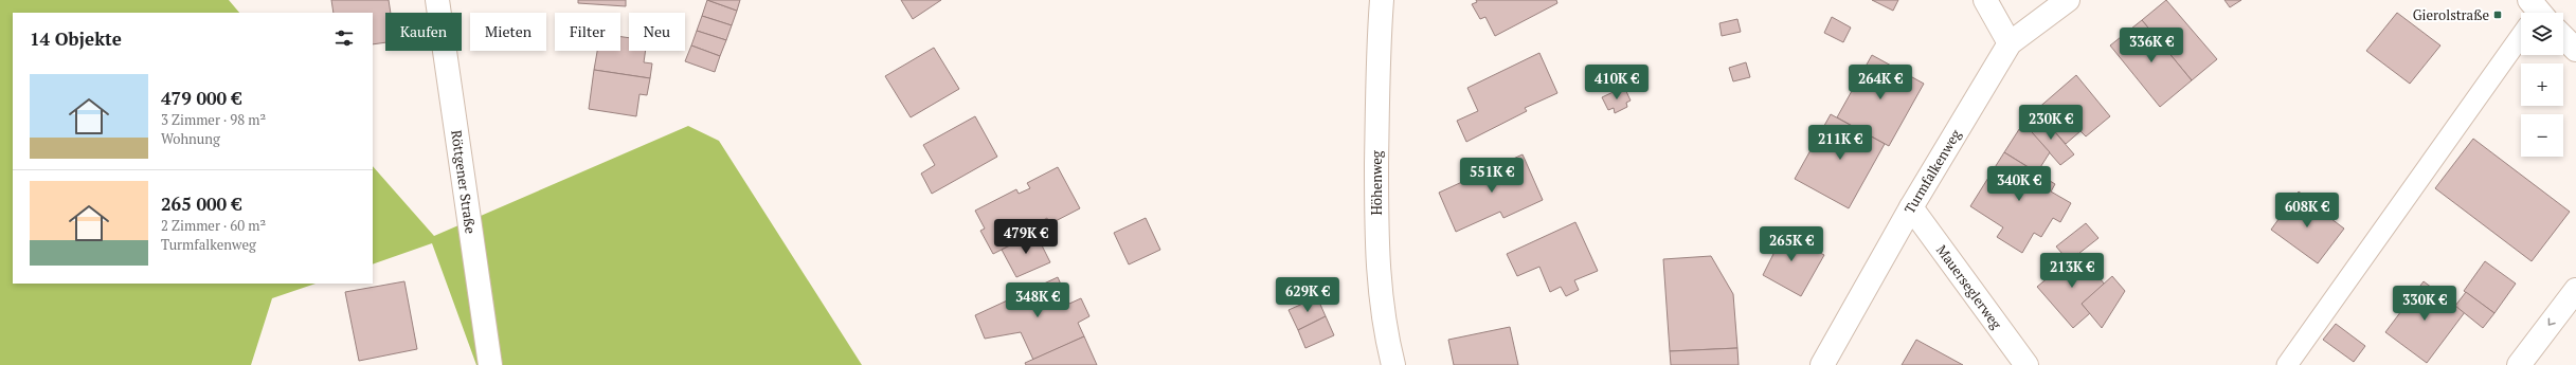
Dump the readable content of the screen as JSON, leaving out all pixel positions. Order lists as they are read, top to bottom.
{
  "streets": {
    "street": [
      "Turmfalkenweg",
      "Röttgener Straße",
      "Höhenweg",
      "Mauerseglerweg"
    ]
  },
  "crossings": [
    ["Turmfalkenweg", "Mauerseglerweg"]
  ],
  "places": {
    "transit": ["Gierolstraße"]
  },
  "page": {
    "map_buttons": ["+", "−"],
    "chip": [
      "Kaufen",
      "Mieten",
      "Filter",
      "Neu"
    ],
    "heading": "14 Objekte",
    "price": [
      "336K €",
      "410K €",
      "264K €",
      "230K €",
      "211K €",
      "551K €",
      "340K €",
      "608K €",
      "479K €",
      "265K €",
      "213K €",
      "629K €",
      "348K €",
      "330K €"
    ],
    "list": [
      {
        "name": "479 000 €",
        "note": "3 Zimmer · 98 m² · Wohnung"
      },
      {
        "name": "265 000 €",
        "note": "2 Zimmer · 60 m² · Turmfalkenweg"
      }
    ]
  }
}
